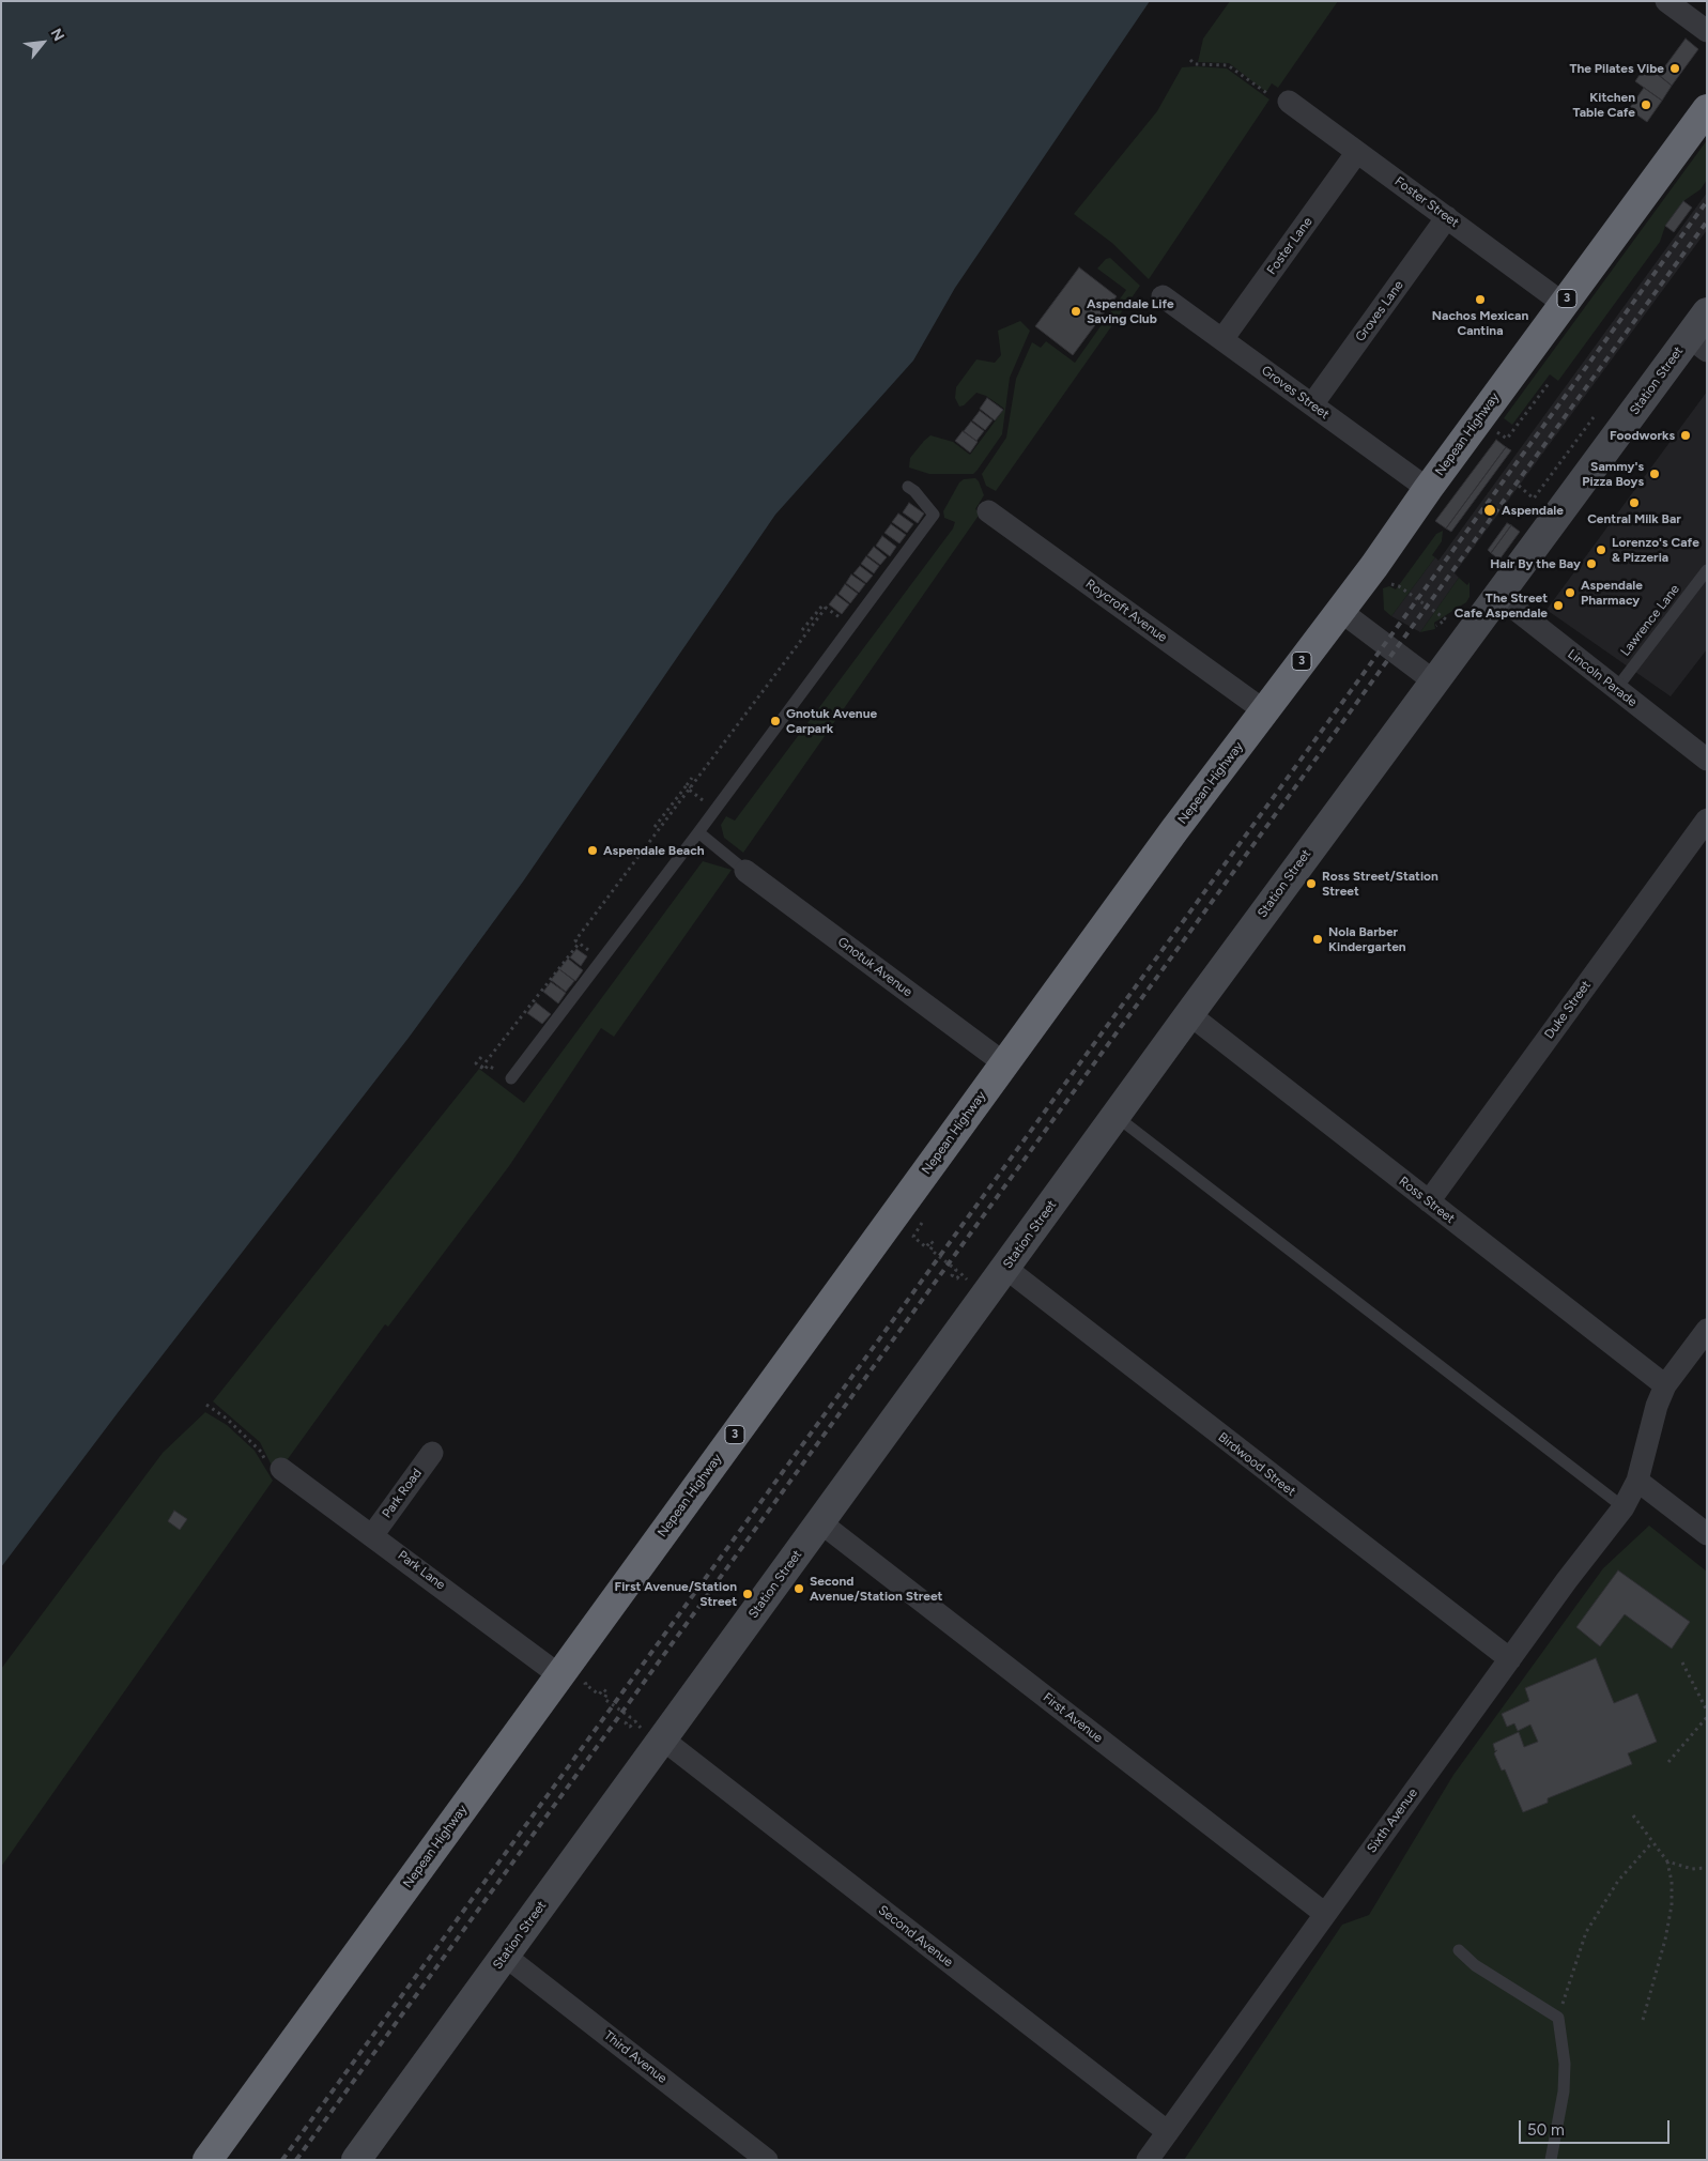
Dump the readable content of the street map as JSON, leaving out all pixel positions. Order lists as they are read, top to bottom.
{
  "streets": {
    "highway": ["3", "Nepean Highway"],
    "street": [
      "Foster Street",
      "Foster Lane",
      "Groves Lane",
      "Station Street",
      "Groves Street",
      "Roycroft Avenue",
      "Lincoln Parade",
      "Gnotuk Avenue",
      "Duke Street",
      "Ross Street",
      "Birdwood Street",
      "Park Road",
      "Park Lane",
      "First Avenue",
      "Sixth Avenue",
      "Second Avenue",
      "Third Avenue"
    ],
    "lane": ["Lawrence Lane"]
  },
  "crossings": [
    ["Foster Street", "Foster Lane"],
    ["Foster Street", "Groves Lane"],
    ["Foster Street", "Nepean Highway"],
    ["Foster Lane", "Groves Street"],
    ["Groves Lane", "Groves Street"],
    ["Station Street", "Lincoln Parade"],
    ["Station Street", "Ross Street"],
    ["Station Street", "Birdwood Street"],
    ["Station Street", "First Avenue"],
    ["Station Street", "Second Avenue"],
    ["Station Street", "Third Avenue"],
    ["Groves Street", "Nepean Highway"],
    ["Nepean Highway", "Roycroft Avenue"],
    ["Nepean Highway", "Gnotuk Avenue"],
    ["Nepean Highway", "Park Lane"],
    ["Lawrence Lane", "Lincoln Parade"],
    ["Duke Street", "Ross Street"],
    ["Ross Street", "Sixth Avenue"],
    ["Birdwood Street", "Sixth Avenue"],
    ["Park Road", "Park Lane"],
    ["First Avenue", "Sixth Avenue"],
    ["Sixth Avenue", "Second Avenue"]
  ],
  "places": [
    "The Pilates Vibe",
    "Kitchen Table Cafe",
    "Nachos Mexican Cantina",
    "Aspendale Life Saving Club",
    "Foodworks",
    "Sammy's Pizza Boys",
    "Central Milk Bar",
    "Aspendale",
    "Lorenzo's Cafe & Pizzeria",
    "Hair By the Bay",
    "Aspendale Pharmacy",
    "The Street Cafe Aspendale",
    "Gnotuk Avenue Carpark",
    "Aspendale Beach",
    "Ross Street/Station Street",
    "Nola Barber Kindergarten",
    "Second Avenue/Station Street",
    "First Avenue/Station Street"
  ],
  "scale_bar": "50 m",
  "north": "top right"
}
